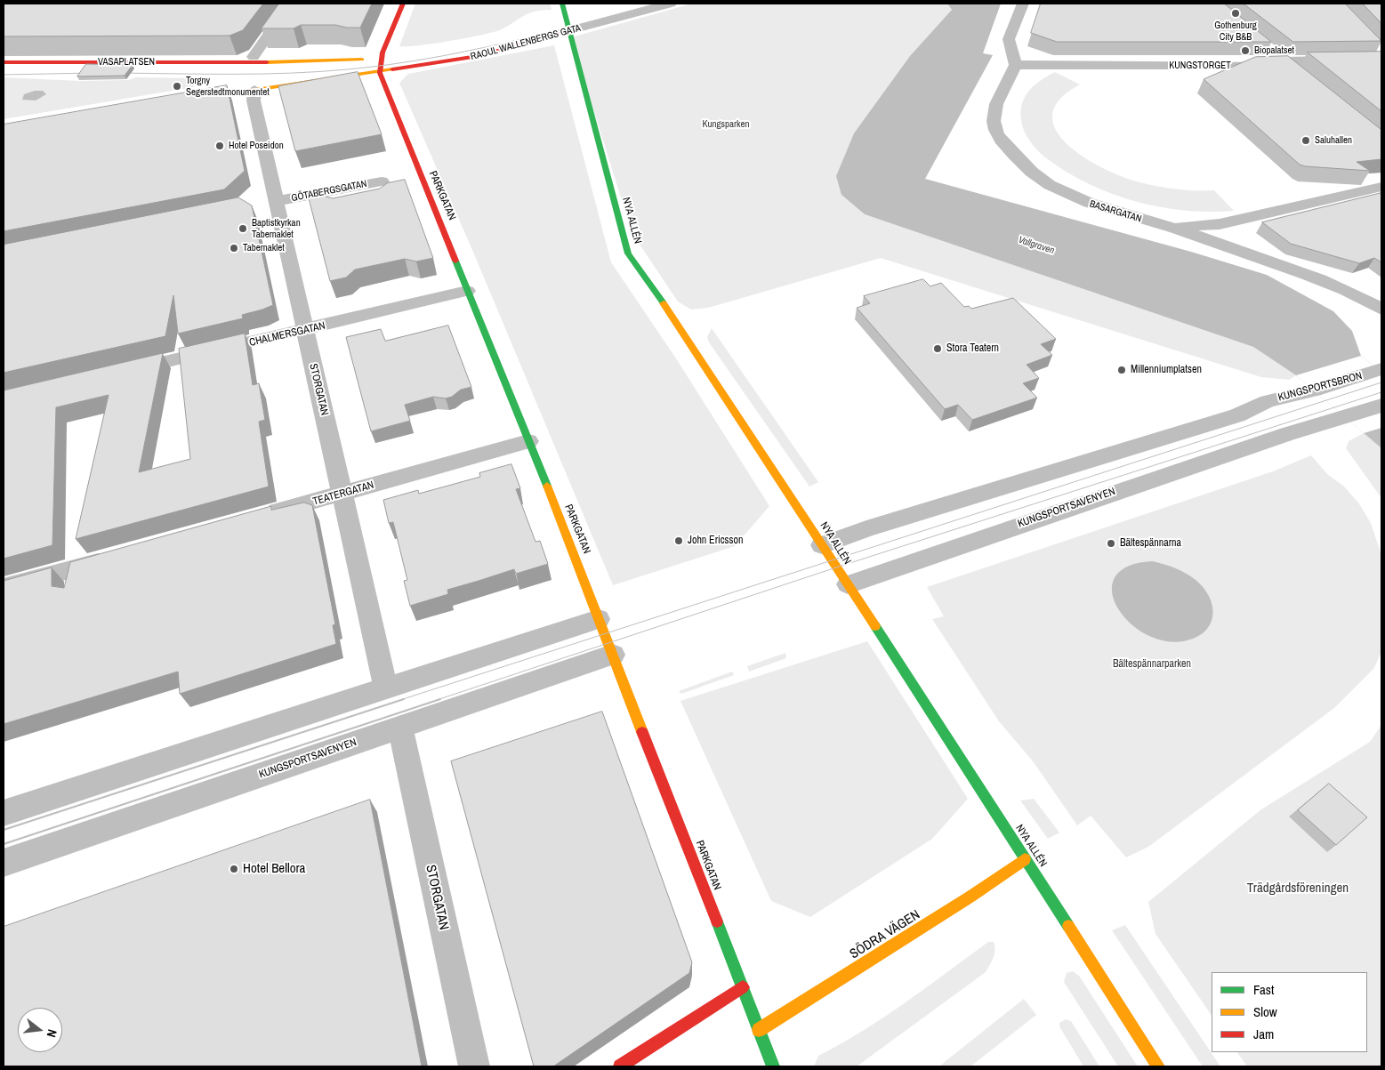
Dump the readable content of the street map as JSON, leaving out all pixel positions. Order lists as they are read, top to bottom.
{
  "streets": {
    "main road": [
      "RAOUL WALLENBERGS GATA",
      "VASAPLATSEN",
      "PARKGATAN",
      "NYA ALLÉN",
      "SÖDRA VÄGEN"
    ],
    "street": [
      "KUNGSTORGET",
      "GÖTABERGSGATAN",
      "BASARGATAN",
      "CHALMERSGATAN",
      "KUNGSPORTSBRON",
      "STORGATAN",
      "TEATERGATAN",
      "KUNGSPORTSAVENYEN"
    ]
  },
  "crossings": [
    ["RAOUL WALLENBERGS GATA", "PARKGATAN"],
    ["RAOUL WALLENBERGS GATA", "NYA ALLÉN"],
    ["VASAPLATSEN", "PARKGATAN"],
    ["KUNGSTORGET", "BASARGATAN"],
    ["GÖTABERGSGATAN", "STORGATAN"],
    ["PARKGATAN", "CHALMERSGATAN"],
    ["PARKGATAN", "TEATERGATAN"],
    ["PARKGATAN", "KUNGSPORTSAVENYEN"],
    ["PARKGATAN", "SÖDRA VÄGEN"],
    ["NYA ALLÉN", "KUNGSPORTSBRON"],
    ["NYA ALLÉN", "KUNGSPORTSAVENYEN"],
    ["NYA ALLÉN", "SÖDRA VÄGEN"],
    ["CHALMERSGATAN", "STORGATAN"],
    ["STORGATAN", "TEATERGATAN"],
    ["STORGATAN", "KUNGSPORTSAVENYEN"]
  ],
  "water": ["Vallgraven"],
  "parks": ["Kungsparken", "Bältespännarparken", "Trädgårdsföreningen"],
  "places": [
    "Gothenburg City B&B",
    "Biopalatset",
    "Torgny Segerstedtmonumentet",
    "Saluhallen",
    "Hotel Poseidon",
    "Baptistkyrkan Tabernaklet",
    "Tabernaklet",
    "Stora Teatern",
    "Millenniumplatsen",
    "John Ericsson",
    "Bältespännarna",
    "Hotel Bellora"
  ],
  "legend": ["Fast", "Slow", "Jam"],
  "north": "right"
}
